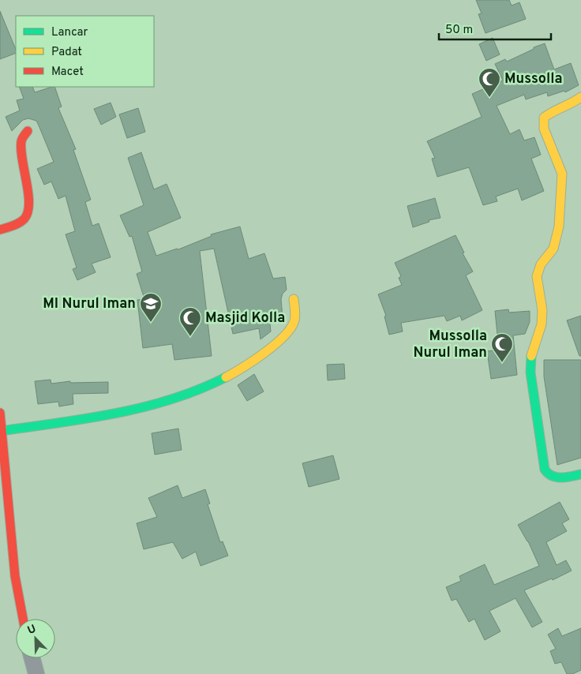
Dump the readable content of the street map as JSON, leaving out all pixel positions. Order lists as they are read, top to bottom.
{
  "places": {
    "mosque": ["Mussolla", "Masjid Kolla", "Mussolla Nurul Iman"],
    "school or university": ["MI Nurul Iman"]
  },
  "legend": ["Lancar", "Padat", "Macet"],
  "scale_bar": "50 m",
  "north": "top left"
}
